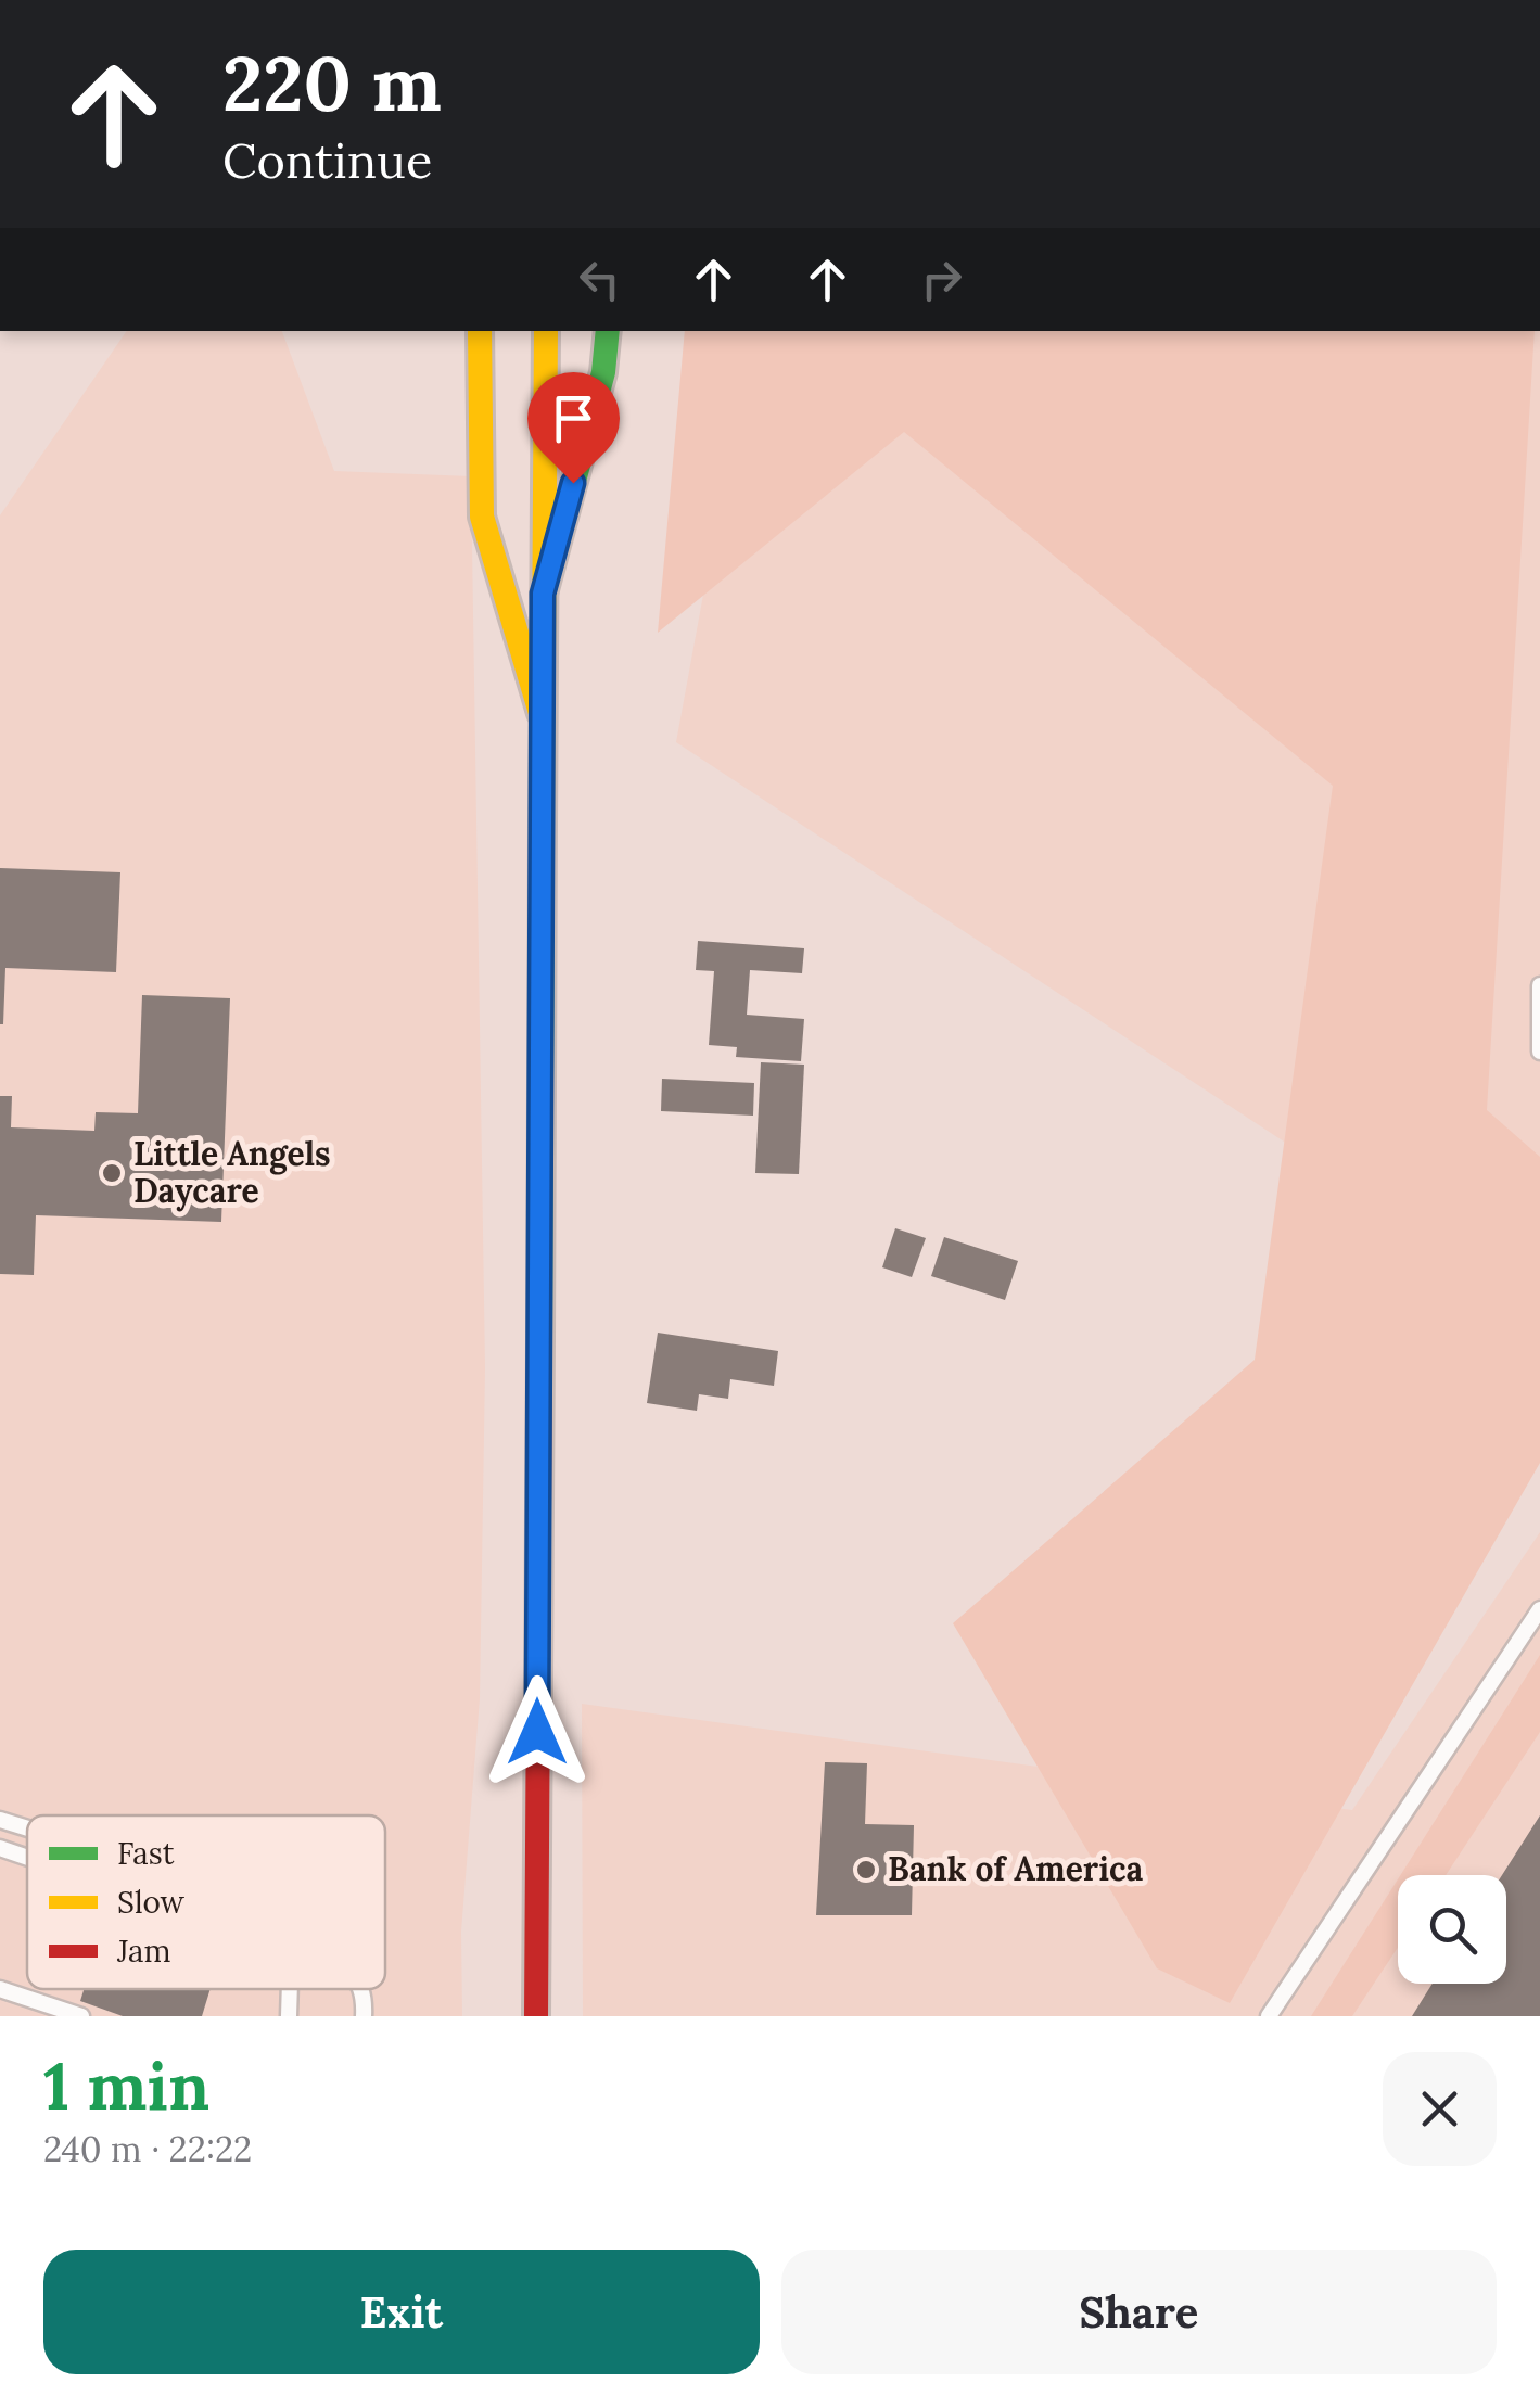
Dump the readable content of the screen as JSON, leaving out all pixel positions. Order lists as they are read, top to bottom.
{
  "places": ["Little Angels Daycare", "Bank of America"],
  "legend": ["Fast", "Slow", "Jam"],
  "page": {
    "turn": ["220 m", "Continue"],
    "heading": ["1 min", "240 m · 22:22"],
    "buttons": ["Exit", "Share"]
  }
}
